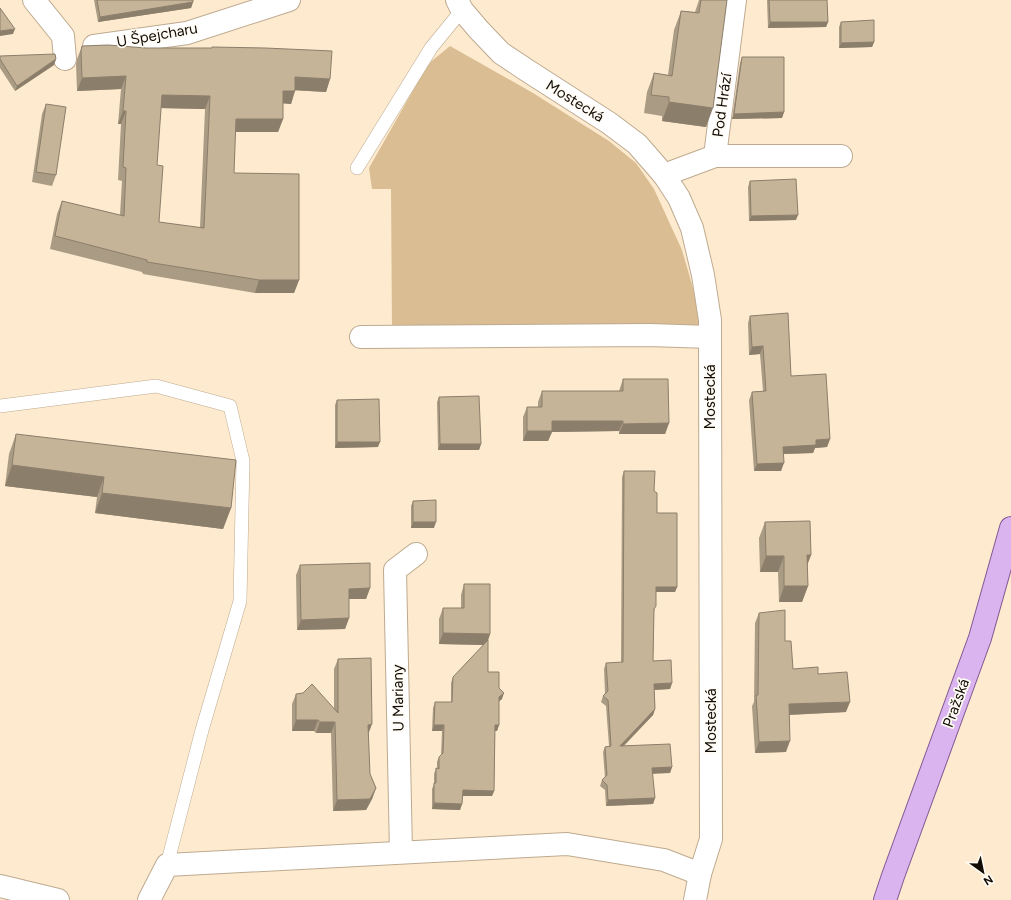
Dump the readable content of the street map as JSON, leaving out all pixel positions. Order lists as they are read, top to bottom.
{
  "streets": {
    "main road": ["Pražská"],
    "street": [
      "U Špejcharu",
      "Mostecká",
      "Pod Hrází",
      "U Mariany"
    ]
  },
  "crossings": [
    ["Mostecká", "Pod Hrází"]
  ],
  "north": "bottom right"
}
